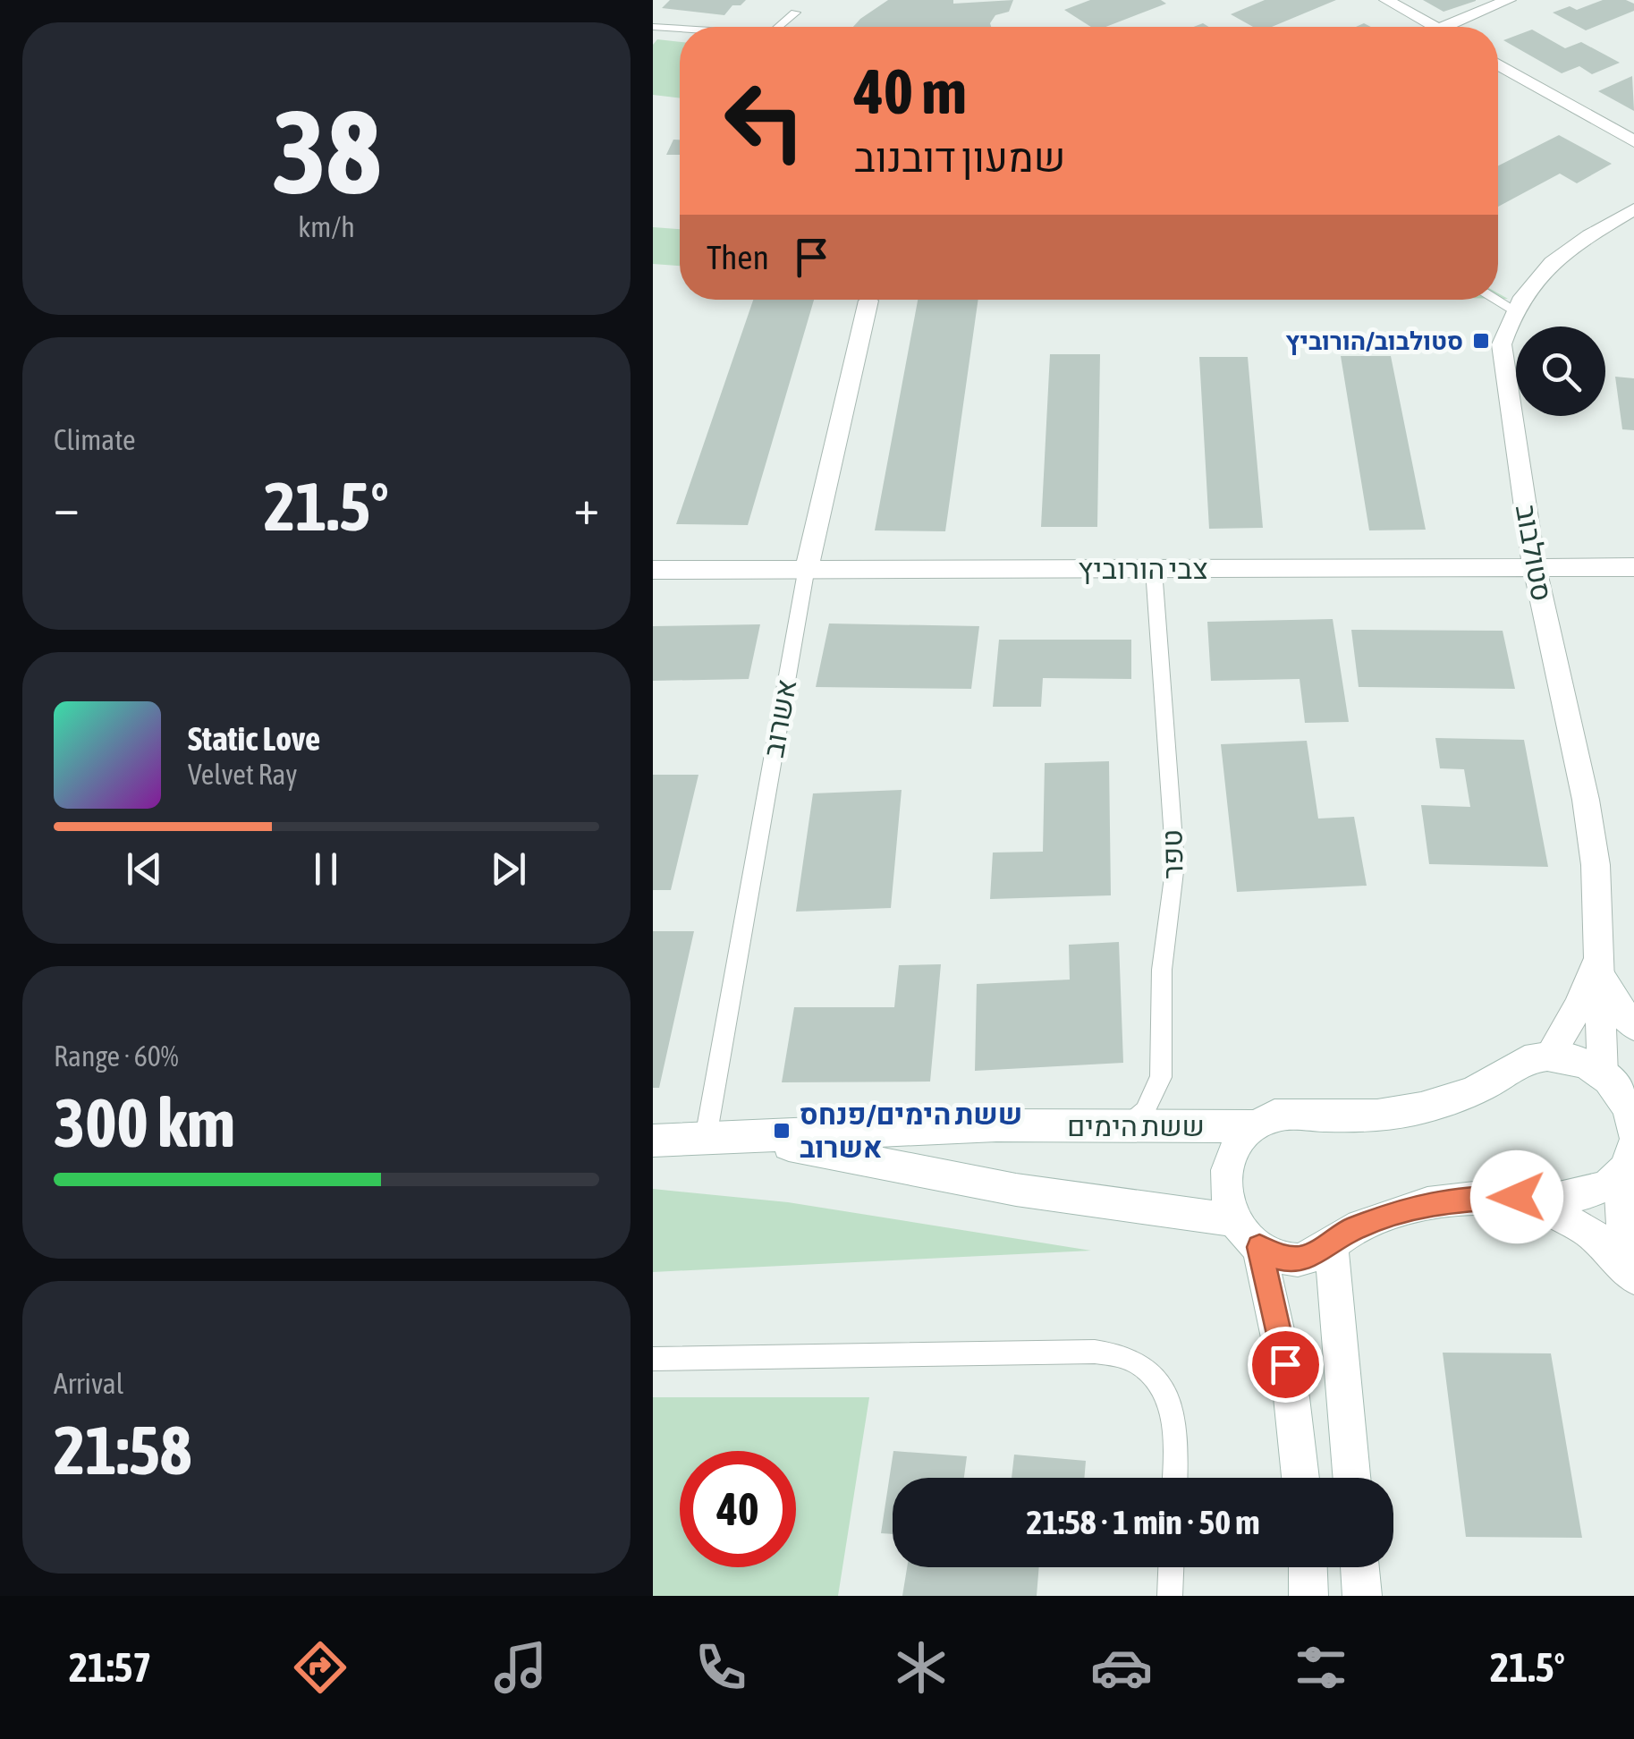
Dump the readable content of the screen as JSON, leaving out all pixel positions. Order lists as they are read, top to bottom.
{
  "streets": {
    "street": [
      "סטולבוב",
      "צבי הורוביץ",
      "אשרוב",
      "ששת הימים"
    ],
    "lane": ["טפר"]
  },
  "crossings": [
    ["סטולבוב", "צבי הורוביץ"],
    ["סטולבוב", "ששת הימים"],
    ["צבי הורוביץ", "אשרוב"],
    ["צבי הורוביץ", "טפר"],
    ["אשרוב", "ששת הימים"],
    ["טפר", "ששת הימים"]
  ],
  "places": {
    "transit": ["סטולבוב/הורוביץ", "ששת הימים/פנחס אשרוב"]
  },
  "page": {
    "tile": [
      ["38", "km/h"],
      "Climate",
      ["Range · 60%", "300 km"],
      ["Arrival", "21:58"]
    ],
    "turn": ["40 m", "שמעון דובנוב"],
    "then": "Then",
    "heat": ["−", "21.5°", "+"],
    "song": ["Static Love", "Velvet Ray"],
    "limit": "40",
    "trip": "21:58 · 1 min · 50 m",
    "tabs": ["21:57", "21.5°"]
  }
}
